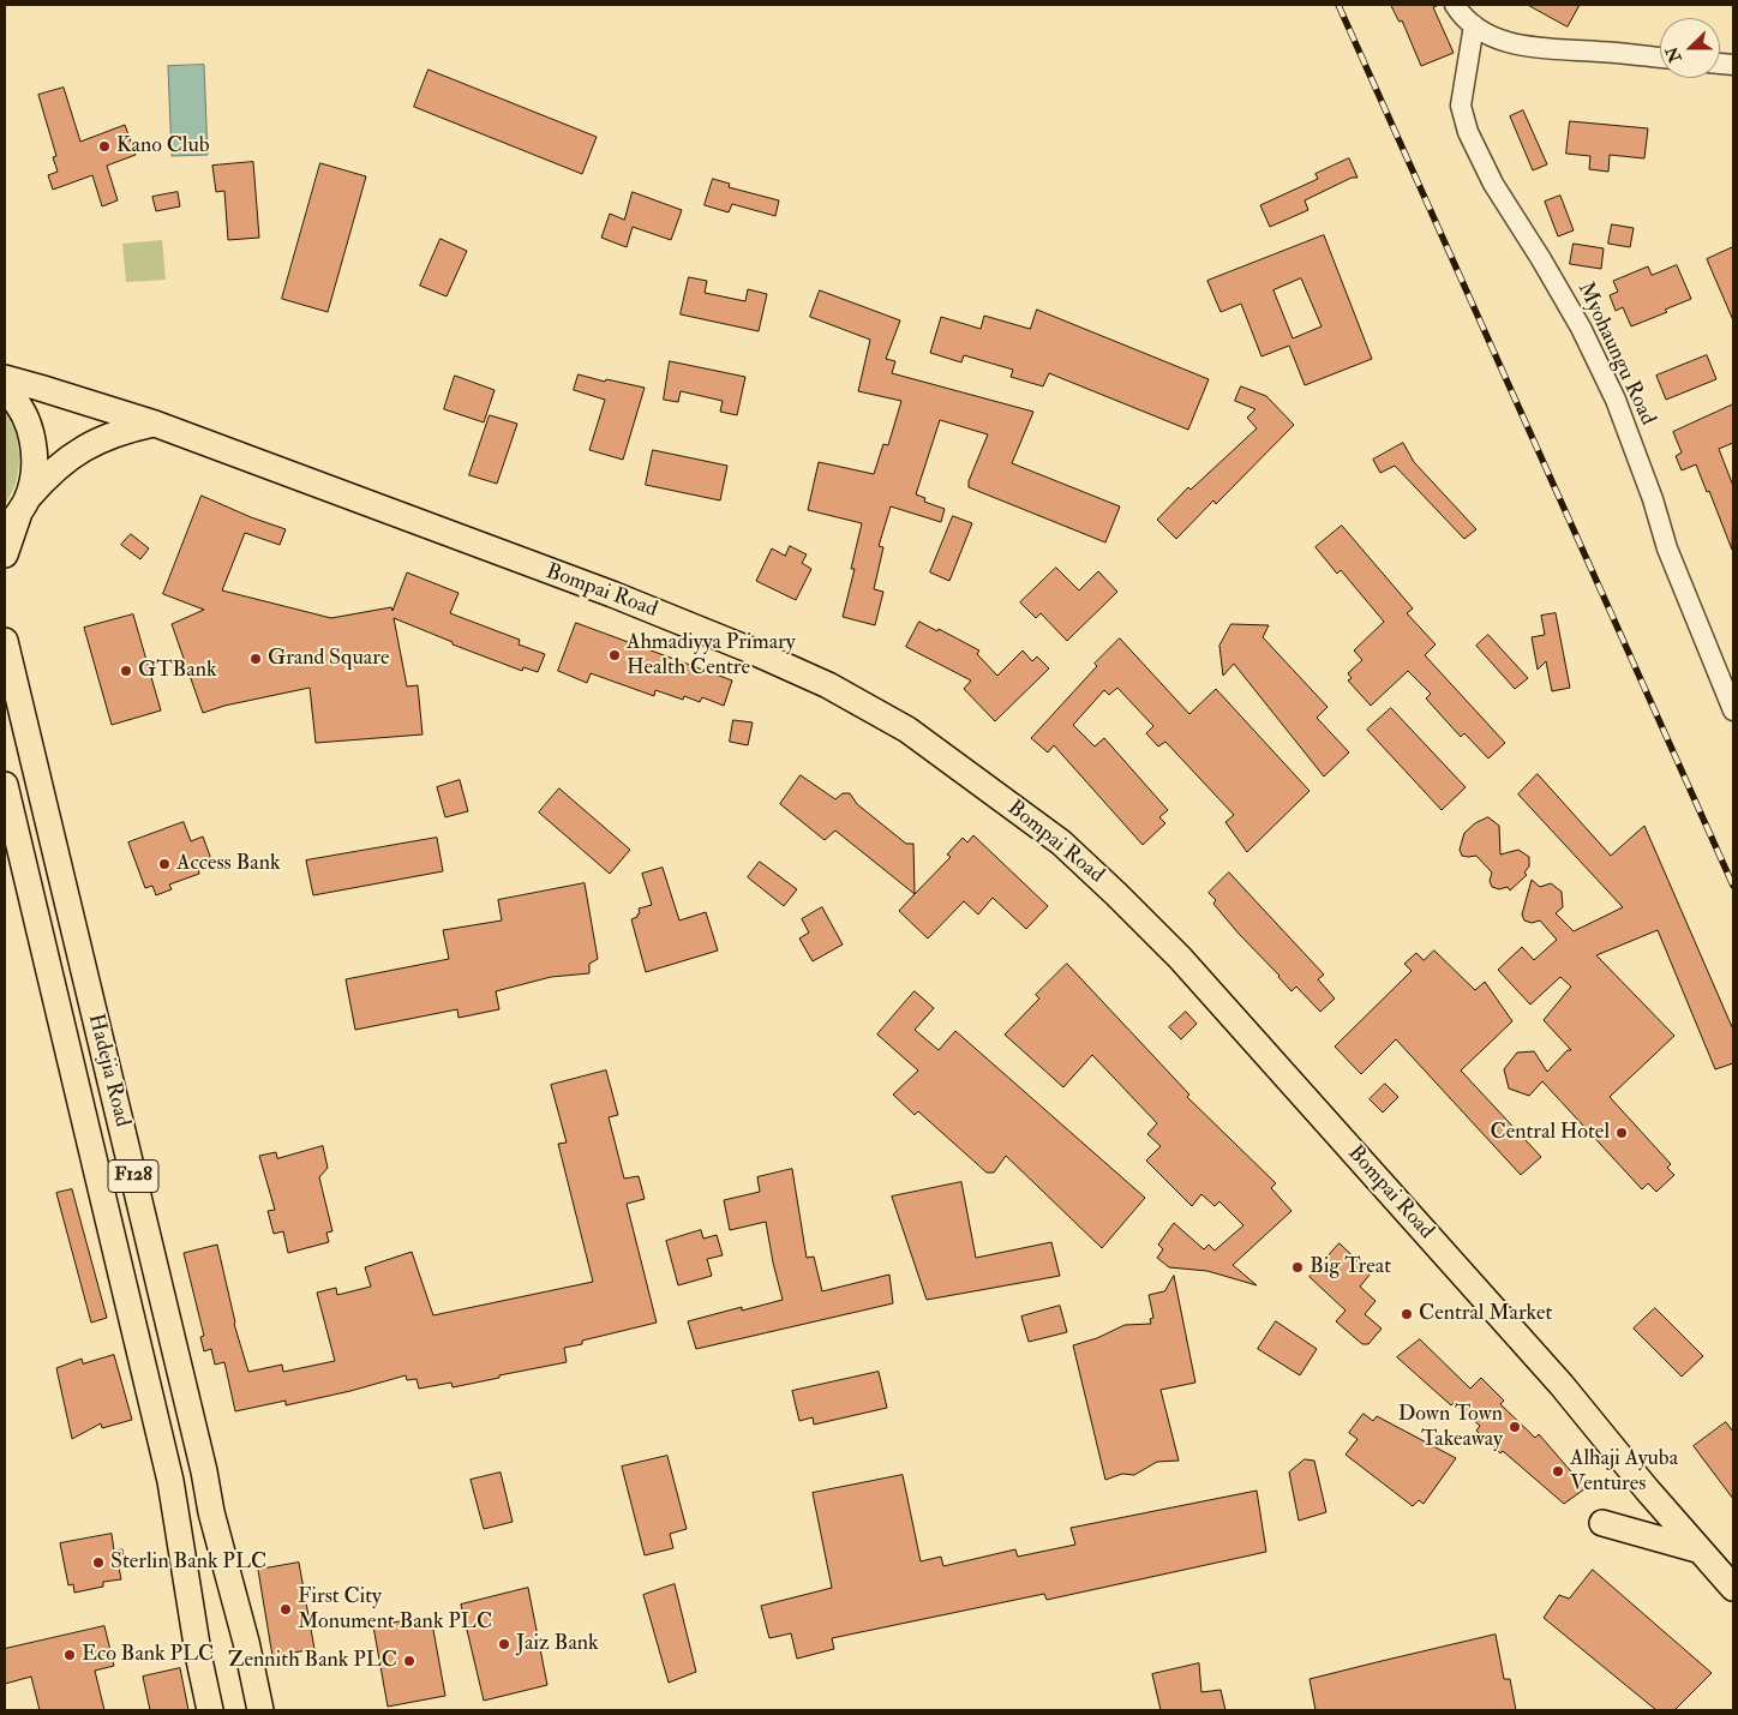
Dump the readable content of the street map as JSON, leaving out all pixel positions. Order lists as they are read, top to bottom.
{
  "streets": {
    "main road": ["Bompai Road", "Hadejia Road", "F128"],
    "street": ["Myohaungu Road"]
  },
  "places": [
    "Kano Club",
    "Ahmadiyya Primary Health Centre",
    "Grand Square",
    "GTBank",
    "Access Bank",
    "Central Hotel",
    "Big Treat",
    "Central Market",
    "Down Town Takeaway",
    "Alhaji Ayuba Ventures",
    "Sterlin Bank PLC",
    "First City Monument Bank PLC",
    "Jaiz Bank",
    "Eco Bank PLC",
    "Zennith Bank PLC"
  ],
  "north": "left"
}
